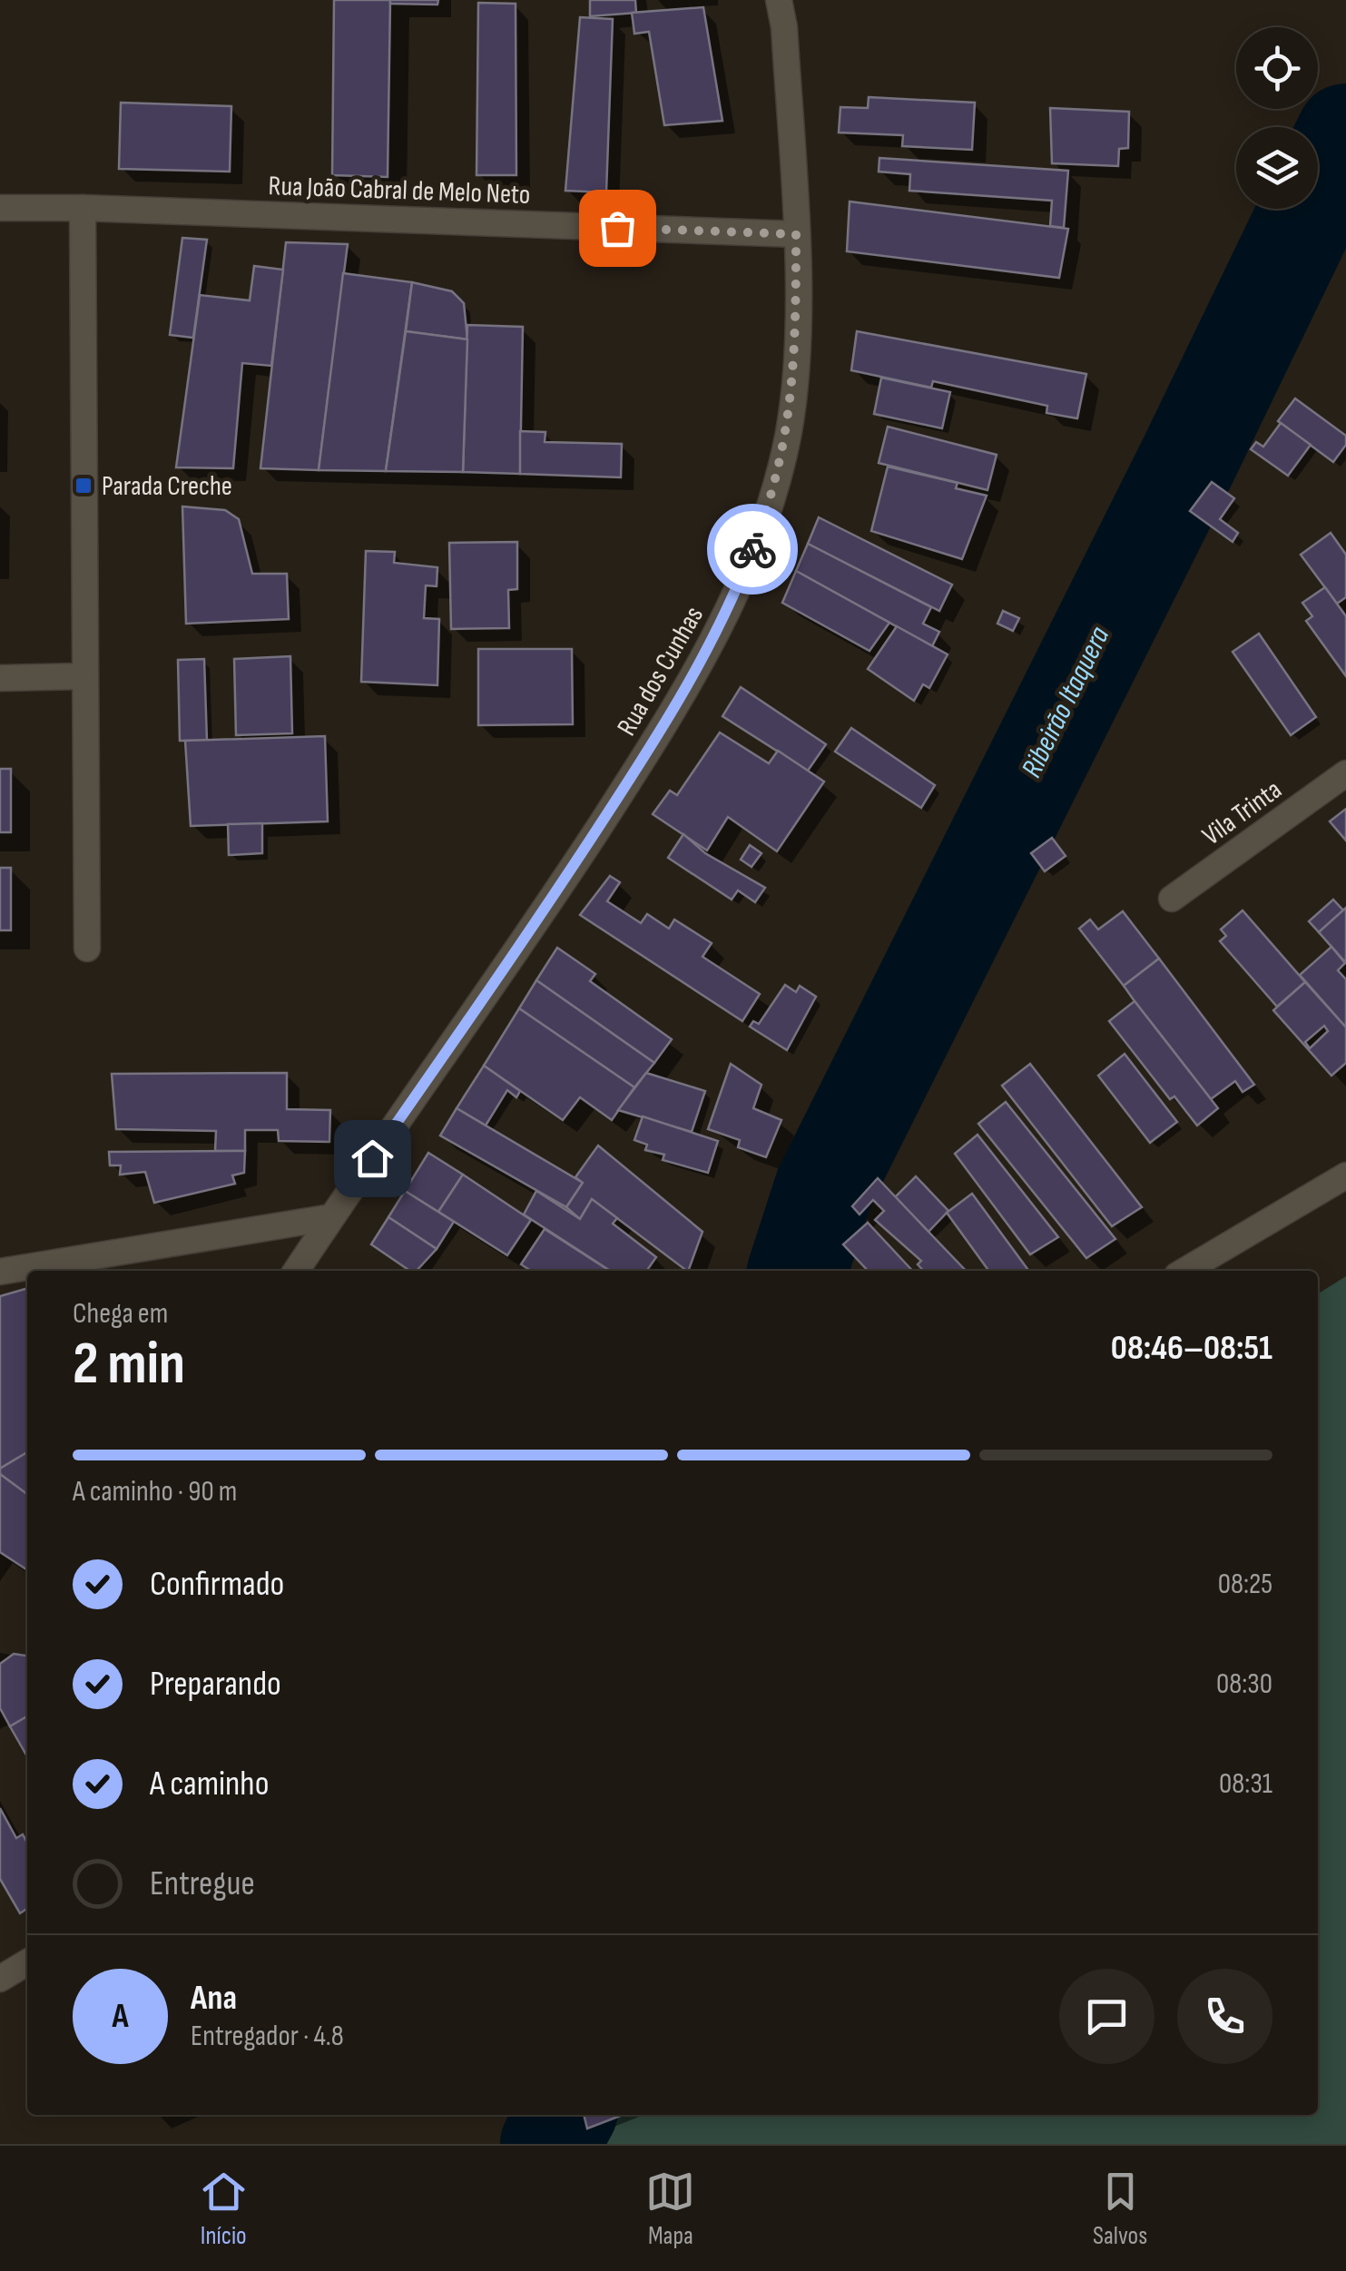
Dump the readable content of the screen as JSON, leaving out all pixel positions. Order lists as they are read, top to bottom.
{
  "streets": {
    "street": ["Rua João Cabral de Melo Neto", "Rua dos Cunhas", "Vila Trinta"]
  },
  "crossings": [
    ["Rua João Cabral de Melo Neto", "Rua dos Cunhas"]
  ],
  "water": ["Ribeirão Itaquera"],
  "places": {
    "transit": ["Parada Creche"]
  },
  "page": {
    "heading": ["2 min", "Chega em", "08:46–08:51"],
    "panel": ["Ana", "Entregador · 4.8"],
    "bar": "A caminho · 90 m",
    "list": [
      ["Confirmado", "08:25"],
      ["Preparando", "08:30"],
      ["A caminho", "08:31"],
      "Entregue"
    ],
    "round": "A",
    "tabs": ["Início", "Mapa", "Salvos"]
  }
}
